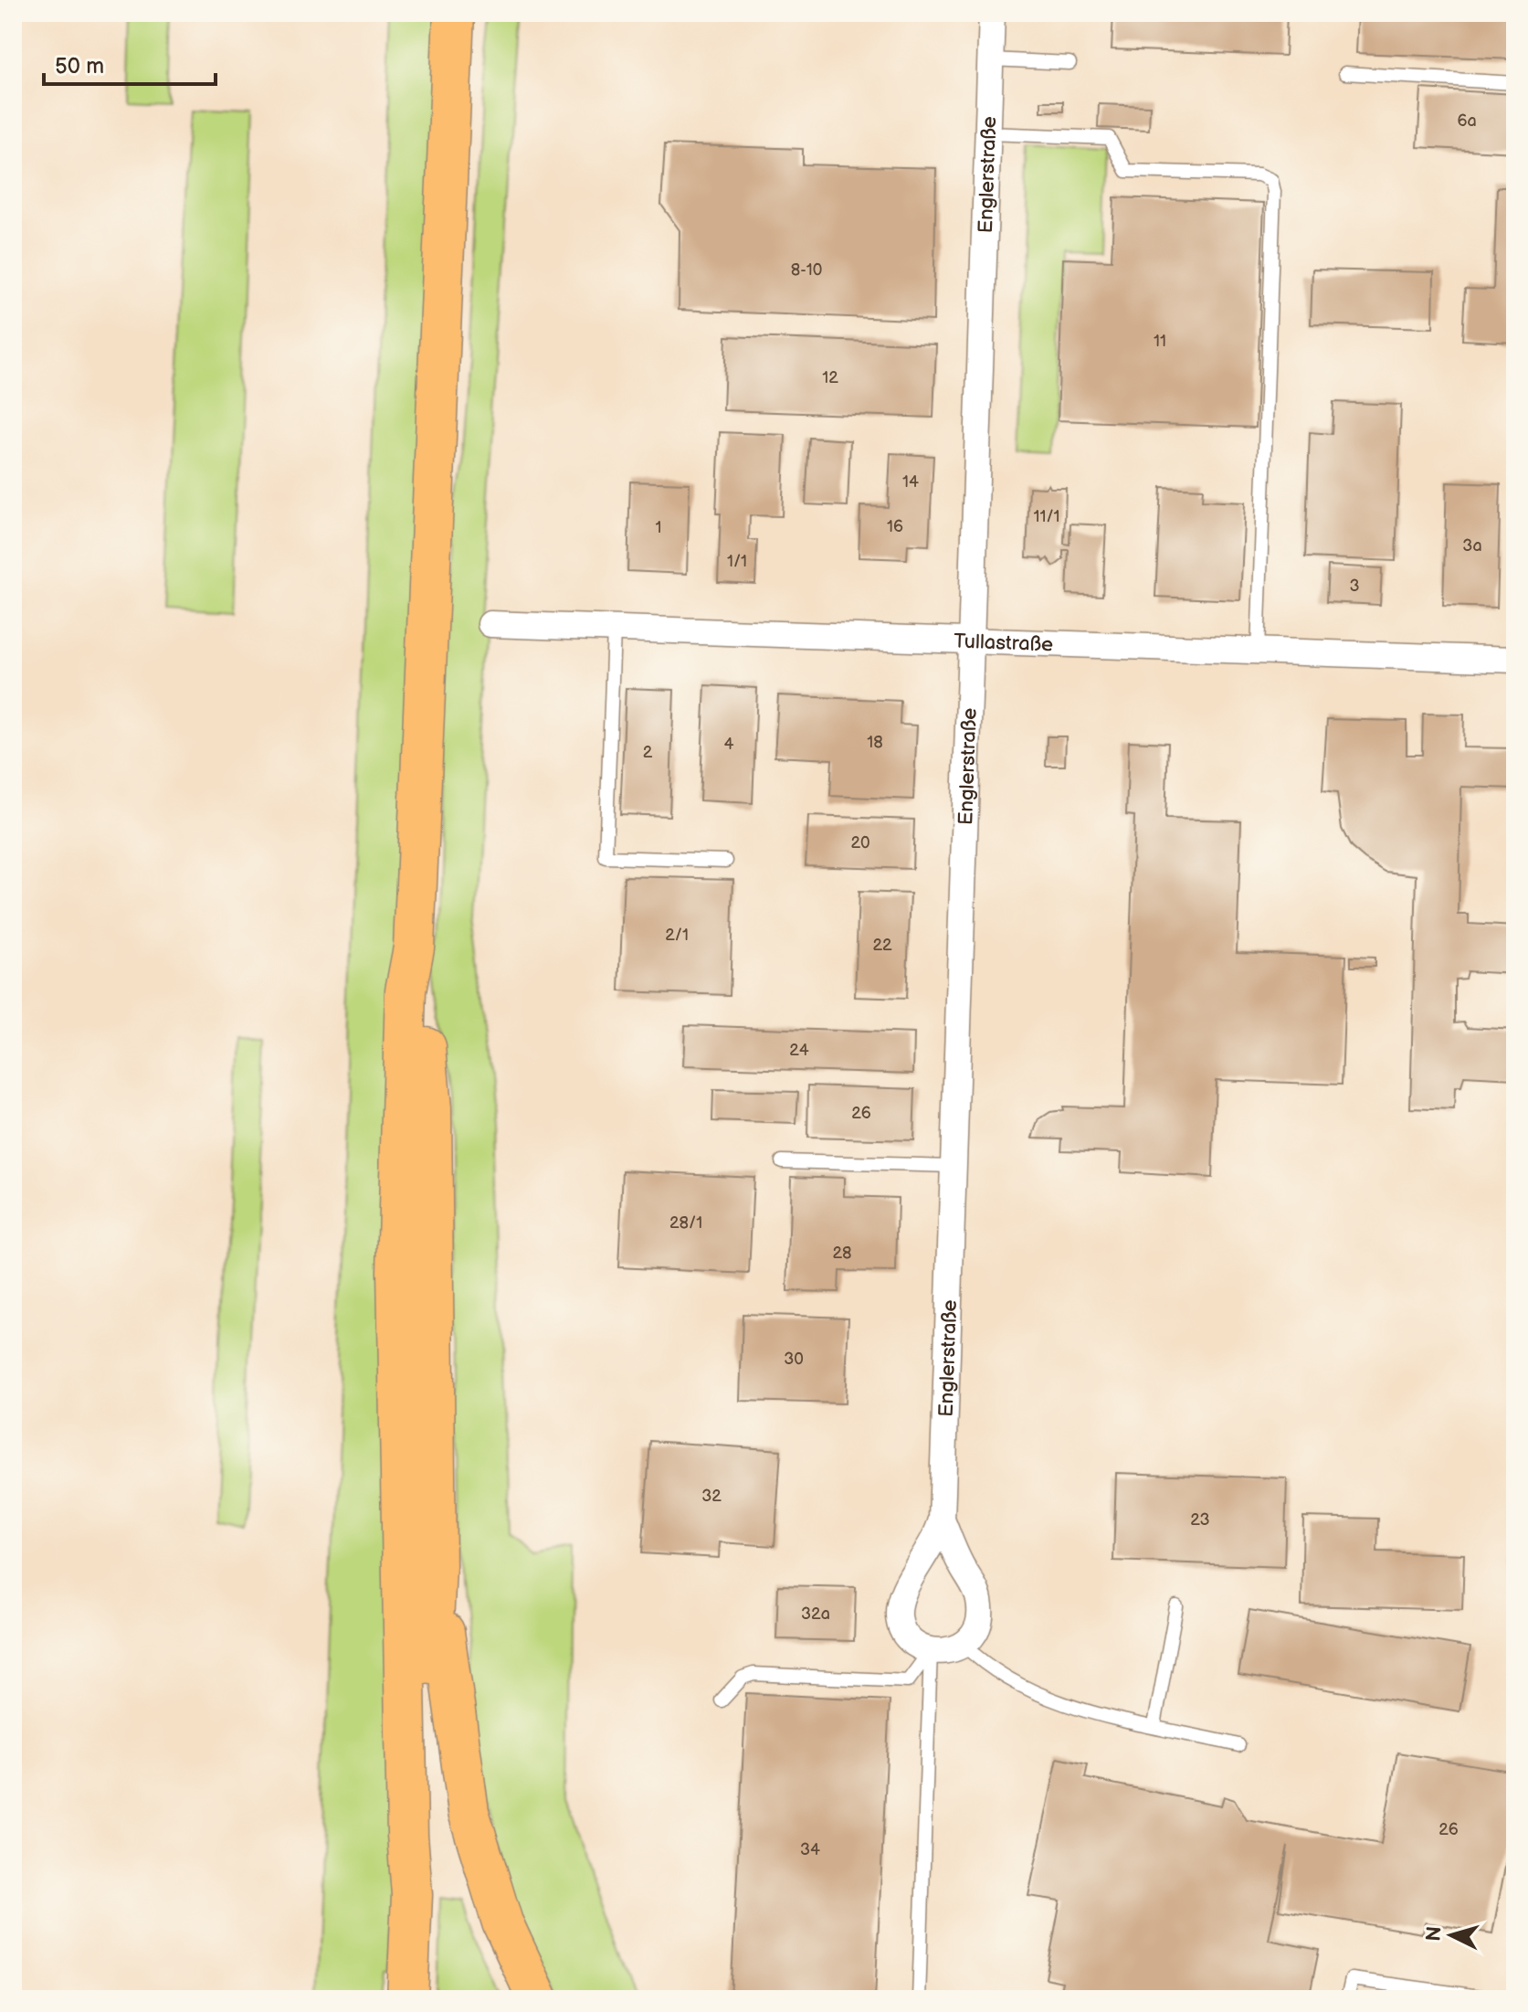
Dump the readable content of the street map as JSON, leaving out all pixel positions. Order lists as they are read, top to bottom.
{
  "streets": {
    "street": ["Englerstraße", "Tullastraße"]
  },
  "crossings": [
    ["Englerstraße", "Tullastraße"]
  ],
  "house_numbers": [
    "6a",
    "8-10",
    "11",
    "12",
    "14",
    "11/1",
    "16",
    "1",
    "3a",
    "1/1",
    "3",
    "18",
    "4",
    "2",
    "20",
    "2/1",
    "22",
    "24",
    "26",
    "28/1",
    "28",
    "30",
    "32",
    "23",
    "32a",
    "26",
    "34"
  ],
  "scale_bar": "50 m",
  "north": "left"
}
